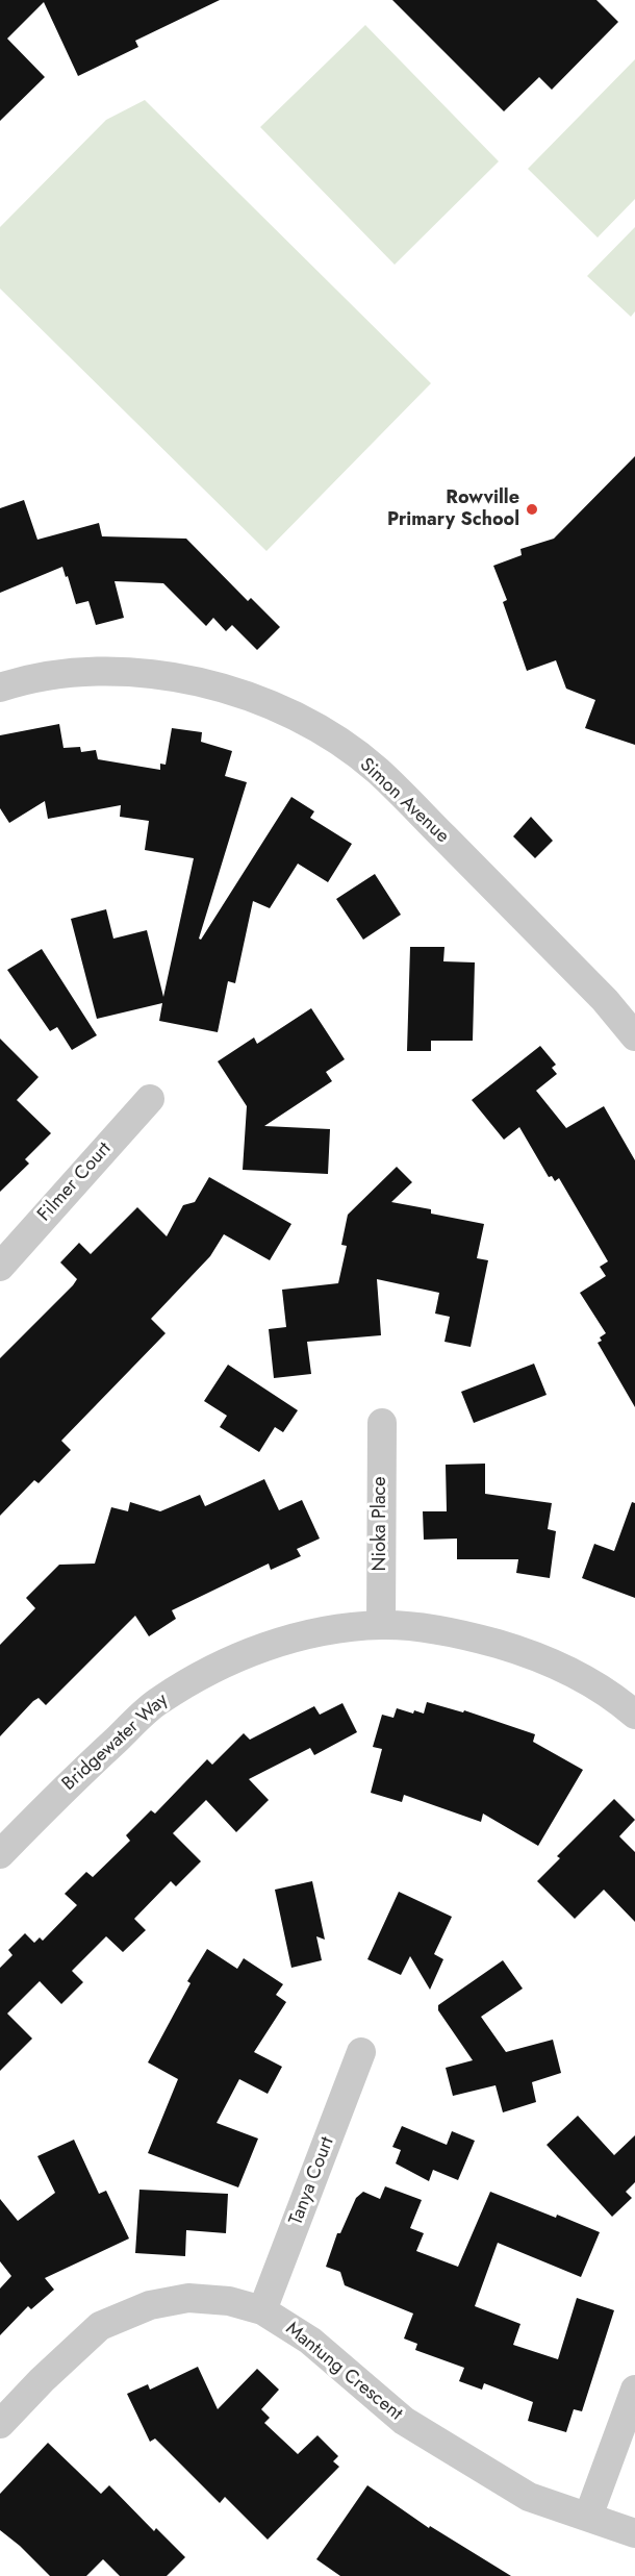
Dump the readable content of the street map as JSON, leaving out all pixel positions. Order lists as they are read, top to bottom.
{
  "streets": {
    "street": [
      "Simon Avenue",
      "Filmer Court",
      "Nioka Place",
      "Bridgewater Way",
      "Tanya Court",
      "Mantung Crescent"
    ]
  },
  "crossings": [
    ["Nioka Place", "Bridgewater Way"],
    ["Tanya Court", "Mantung Crescent"]
  ],
  "places": ["Rowville Primary School"]
}
